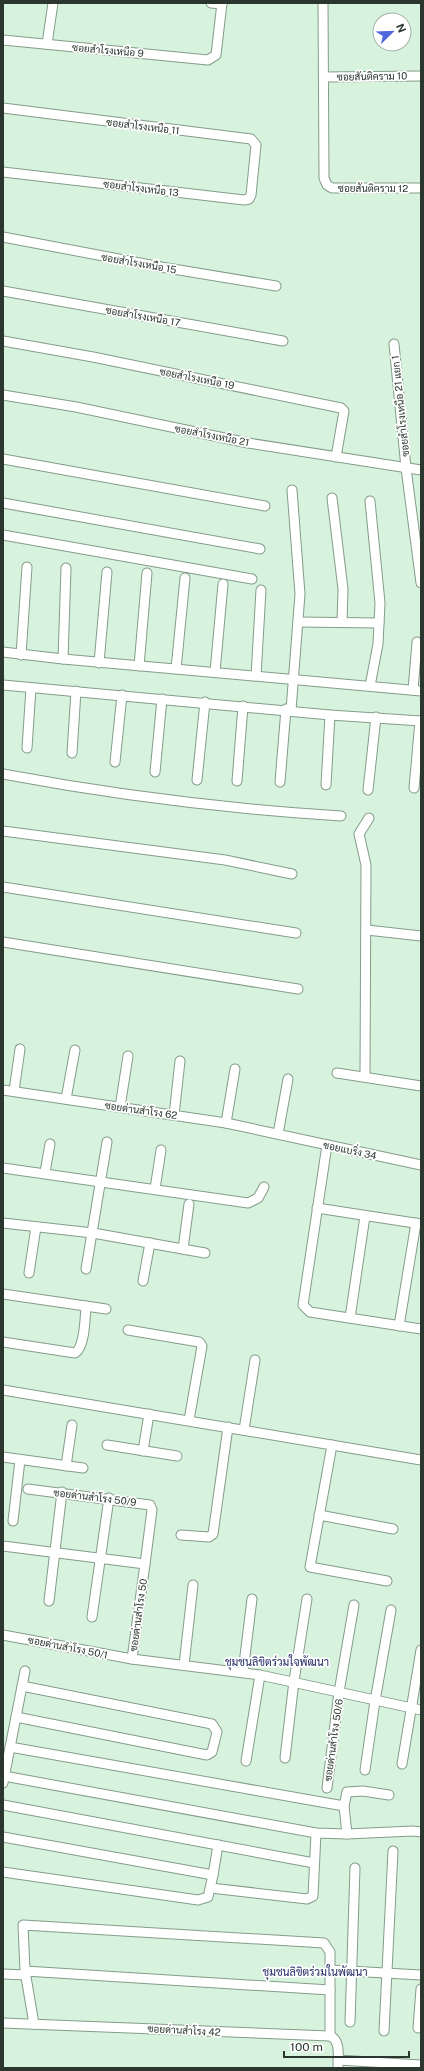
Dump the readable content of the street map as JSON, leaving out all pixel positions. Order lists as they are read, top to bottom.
{
  "streets": {
    "street": [
      "ซอยสำโรงเหนือ 9",
      "ซอยสันติคราม 10",
      "ซอยสำโรงเหนือ 11",
      "ซอยสำโรงเหนือ 13",
      "ซอยสันติคราม 12",
      "ซอยสำโรงเหนือ 15",
      "ซอยสำโรงเหนือ 17",
      "ซอยสำโรงเหนือ 19",
      "ซอยสำโรงเหนือ 21 แยก 1",
      "ซอยสำโรงเหนือ 21",
      "ซอยด่านสำโรง 62",
      "ซอยแบริ่ง 34",
      "ซอยด่านสำโรง 50/9",
      "ซอยด่านสำโรง 50",
      "ซอยด่านสำโรง 50/1",
      "ซอยด่านสำโรง 50/6",
      "ซอยด่านสำโรง 42"
    ]
  },
  "crossings": [
    ["ซอยสันติคราม 10", "ซอยสันติคราม 12"],
    ["ซอยสำโรงเหนือ 11", "ซอยสำโรงเหนือ 13"],
    ["ซอยสำโรงเหนือ 19", "ซอยสำโรงเหนือ 21"],
    ["ซอยสำโรงเหนือ 21 แยก 1", "ซอยสำโรงเหนือ 21"],
    ["ซอยด่านสำโรง 62", "ซอยแบริ่ง 34"],
    ["ซอยด่านสำโรง 50/9", "ซอยด่านสำโรง 50"],
    ["ซอยด่านสำโรง 50", "ซอยด่านสำโรง 50/1"],
    ["ซอยด่านสำโรง 50", "ซอยด่านสำโรง 50/6"]
  ],
  "districts": ["ชุมชนลิขิตร่วมใจพัฒนา", "ชุมชนลิขิตร่วมในพัฒนา"],
  "scale_bar": "100 m",
  "north": "top right"
}
